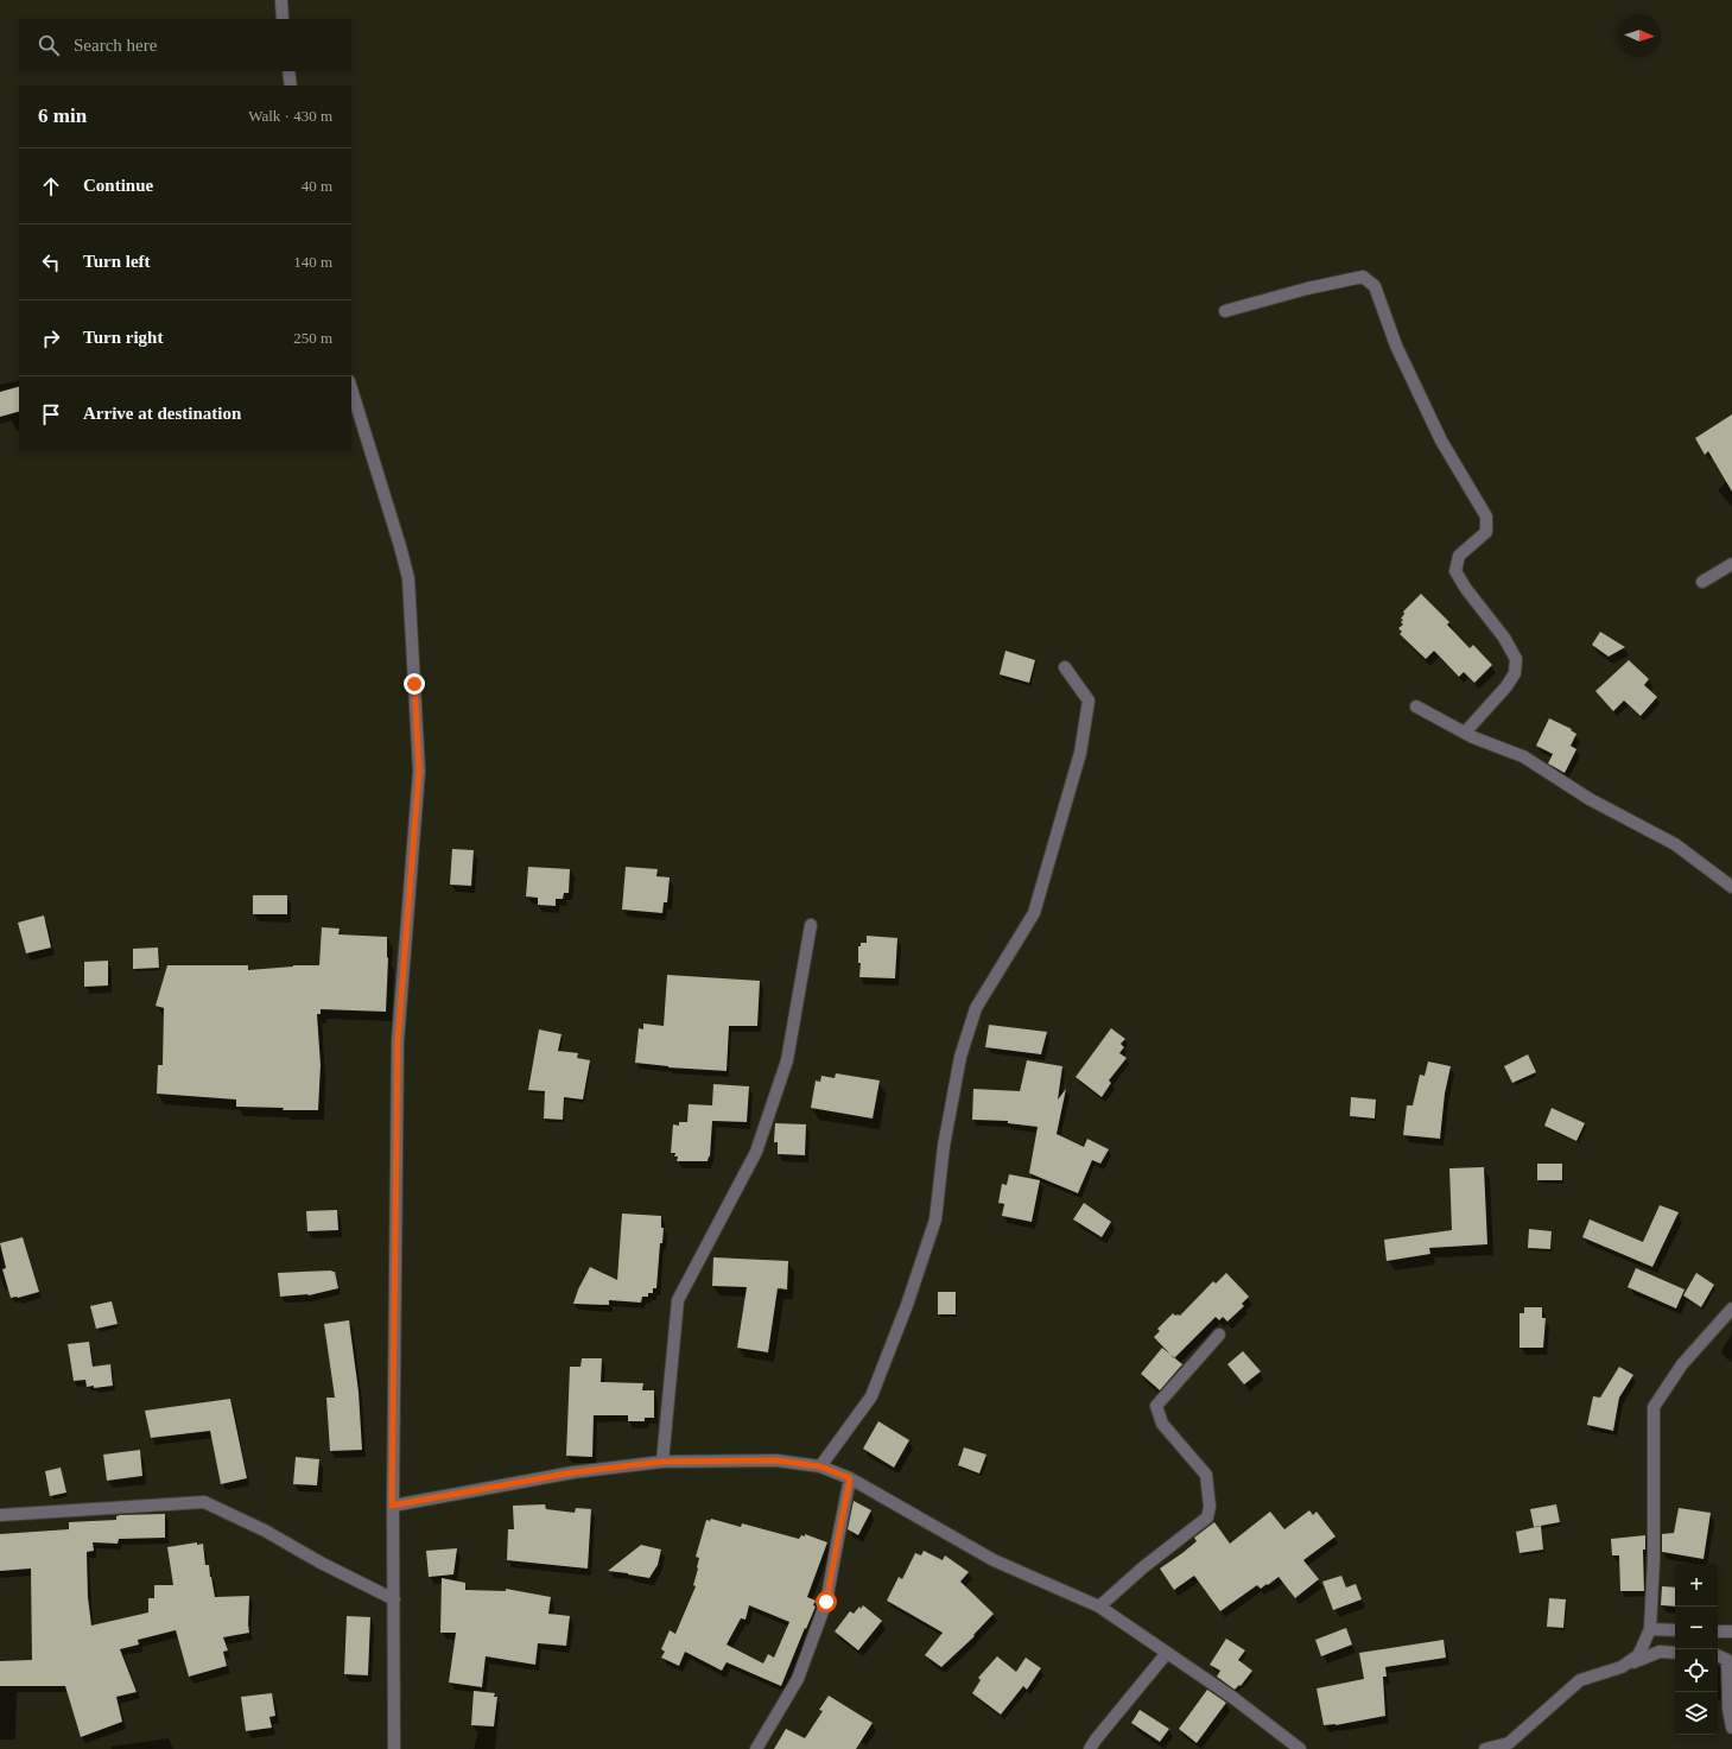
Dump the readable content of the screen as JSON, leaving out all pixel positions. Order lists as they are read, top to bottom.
{
  "north": "right",
  "page": {
    "search": "Search here",
    "heading": ["6 min", "Walk · 430 m"],
    "list": [
      ["Continue", "40 m"],
      ["Turn left", "140 m"],
      ["Turn right", "250 m"],
      "Arrive at destination"
    ],
    "map_buttons": ["+", "−"]
  }
}
